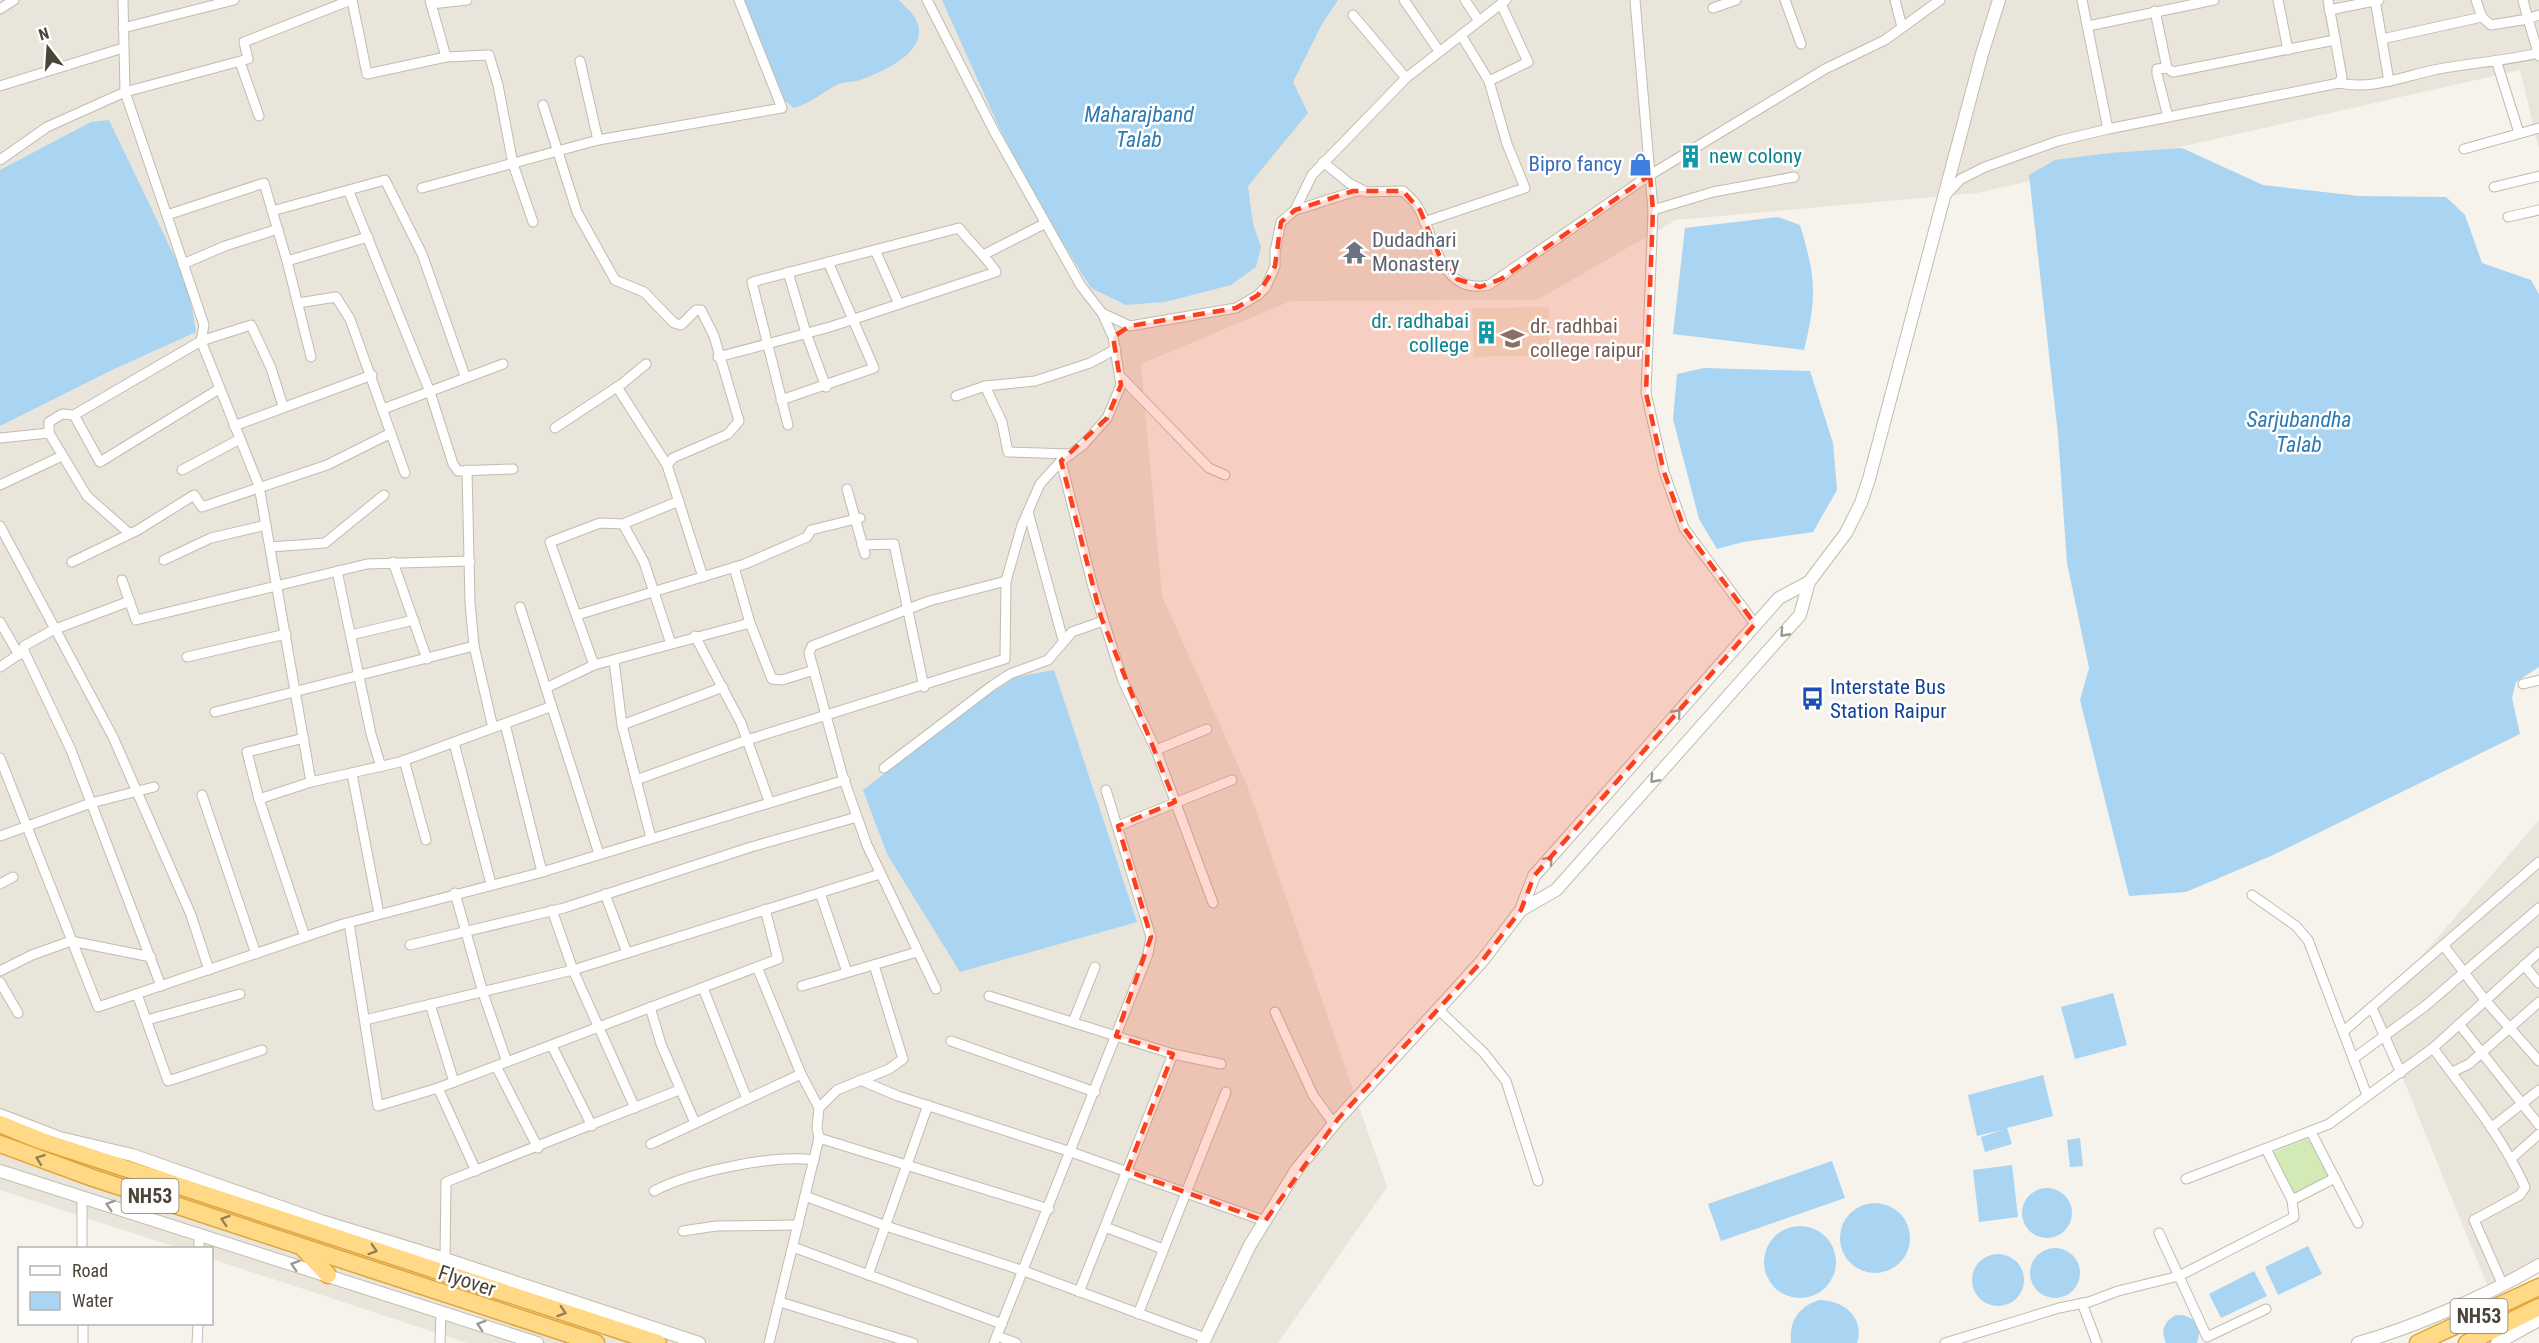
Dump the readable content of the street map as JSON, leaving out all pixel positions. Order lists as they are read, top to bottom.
{
  "streets": {
    "highway": ["NH53", "Flyover"]
  },
  "crossings": [
    ["NH53", "Flyover"]
  ],
  "water": ["Maharajband Talab", "Sarjubandha Talab"],
  "places": {
    "building": ["new colony", "dr. radhabai college"],
    "shop": ["Bipro fancy"],
    "temple": ["Dudadhari Monastery"],
    "school or university": ["dr. radhbai college raipur"],
    "bus stop": ["Interstate Bus Station Raipur"]
  },
  "legend": ["Road", "Water"],
  "north": "top"
}
